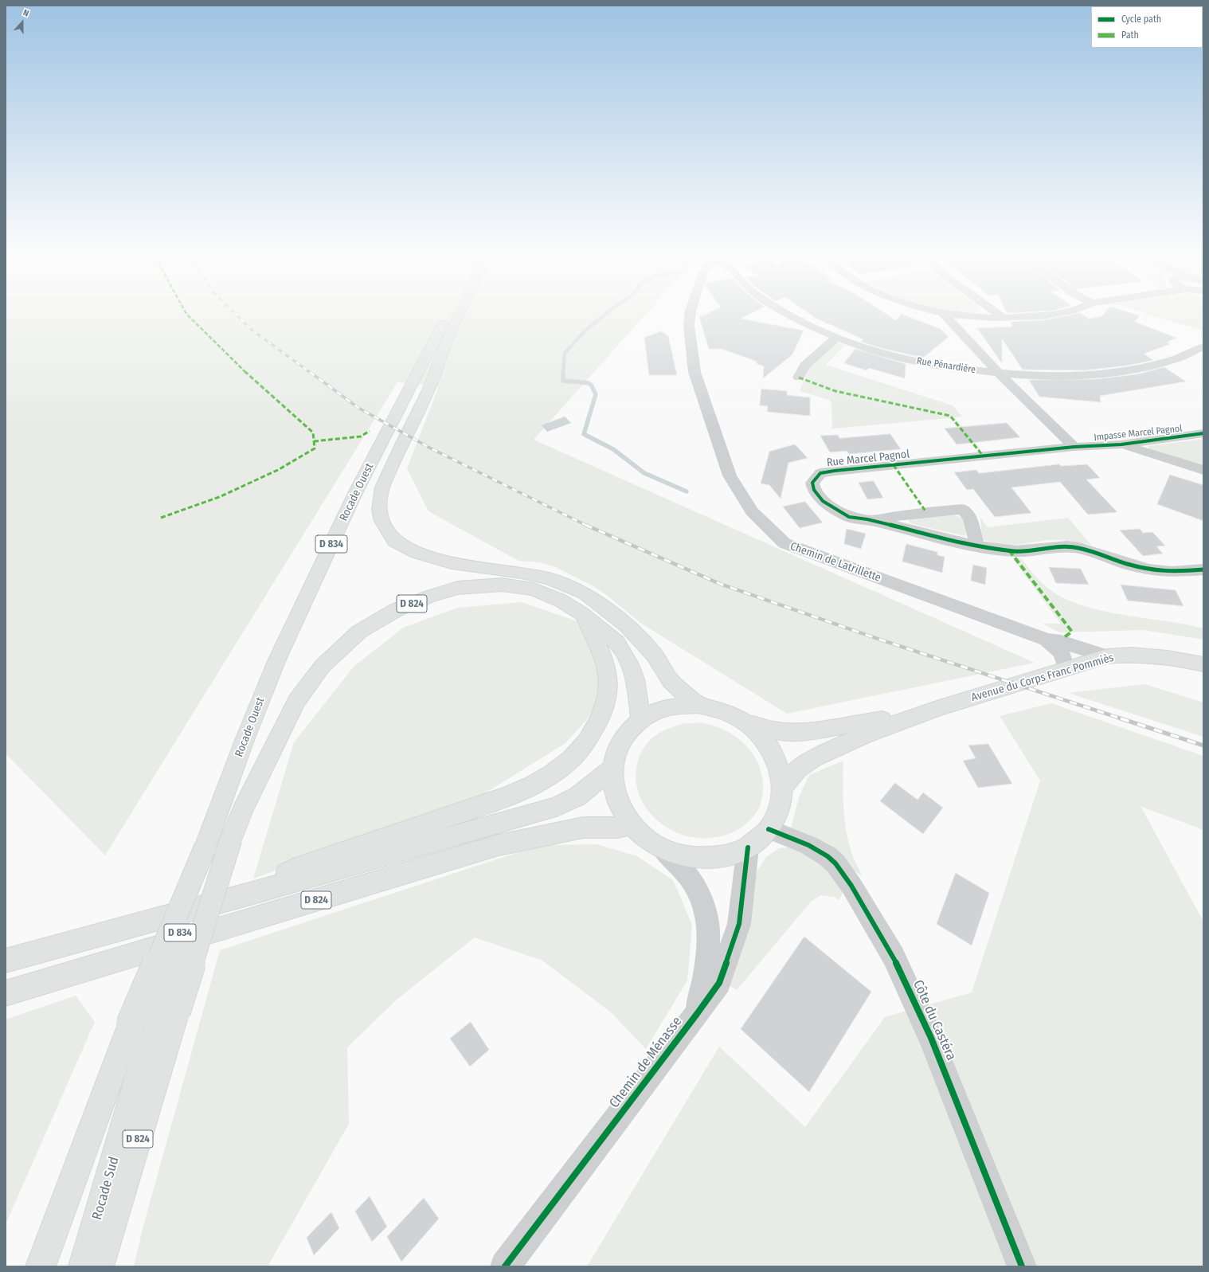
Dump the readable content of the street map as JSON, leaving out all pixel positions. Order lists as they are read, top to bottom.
{
  "streets": {
    "main road": [
      "Rocade Ouest",
      "D 834",
      "D 824",
      "Avenue du Corps Franc Pommiès",
      "Rocade Sud"
    ],
    "street": [
      "Rue Pénardière",
      "Impasse Marcel Pagnol",
      "Rue Marcel Pagnol",
      "Chemin de Latrillette",
      "Côte du Castéra",
      "Chemin de Ménasse"
    ]
  },
  "crossings": [
    ["Impasse Marcel Pagnol", "Rue Marcel Pagnol"],
    ["Rocade Ouest", "D 824"],
    ["Chemin de Latrillette", "Avenue du Corps Franc Pommiès"],
    ["D 824", "Rocade Sud"]
  ],
  "legend": ["Cycle path", "Path"],
  "north": "top"
}
